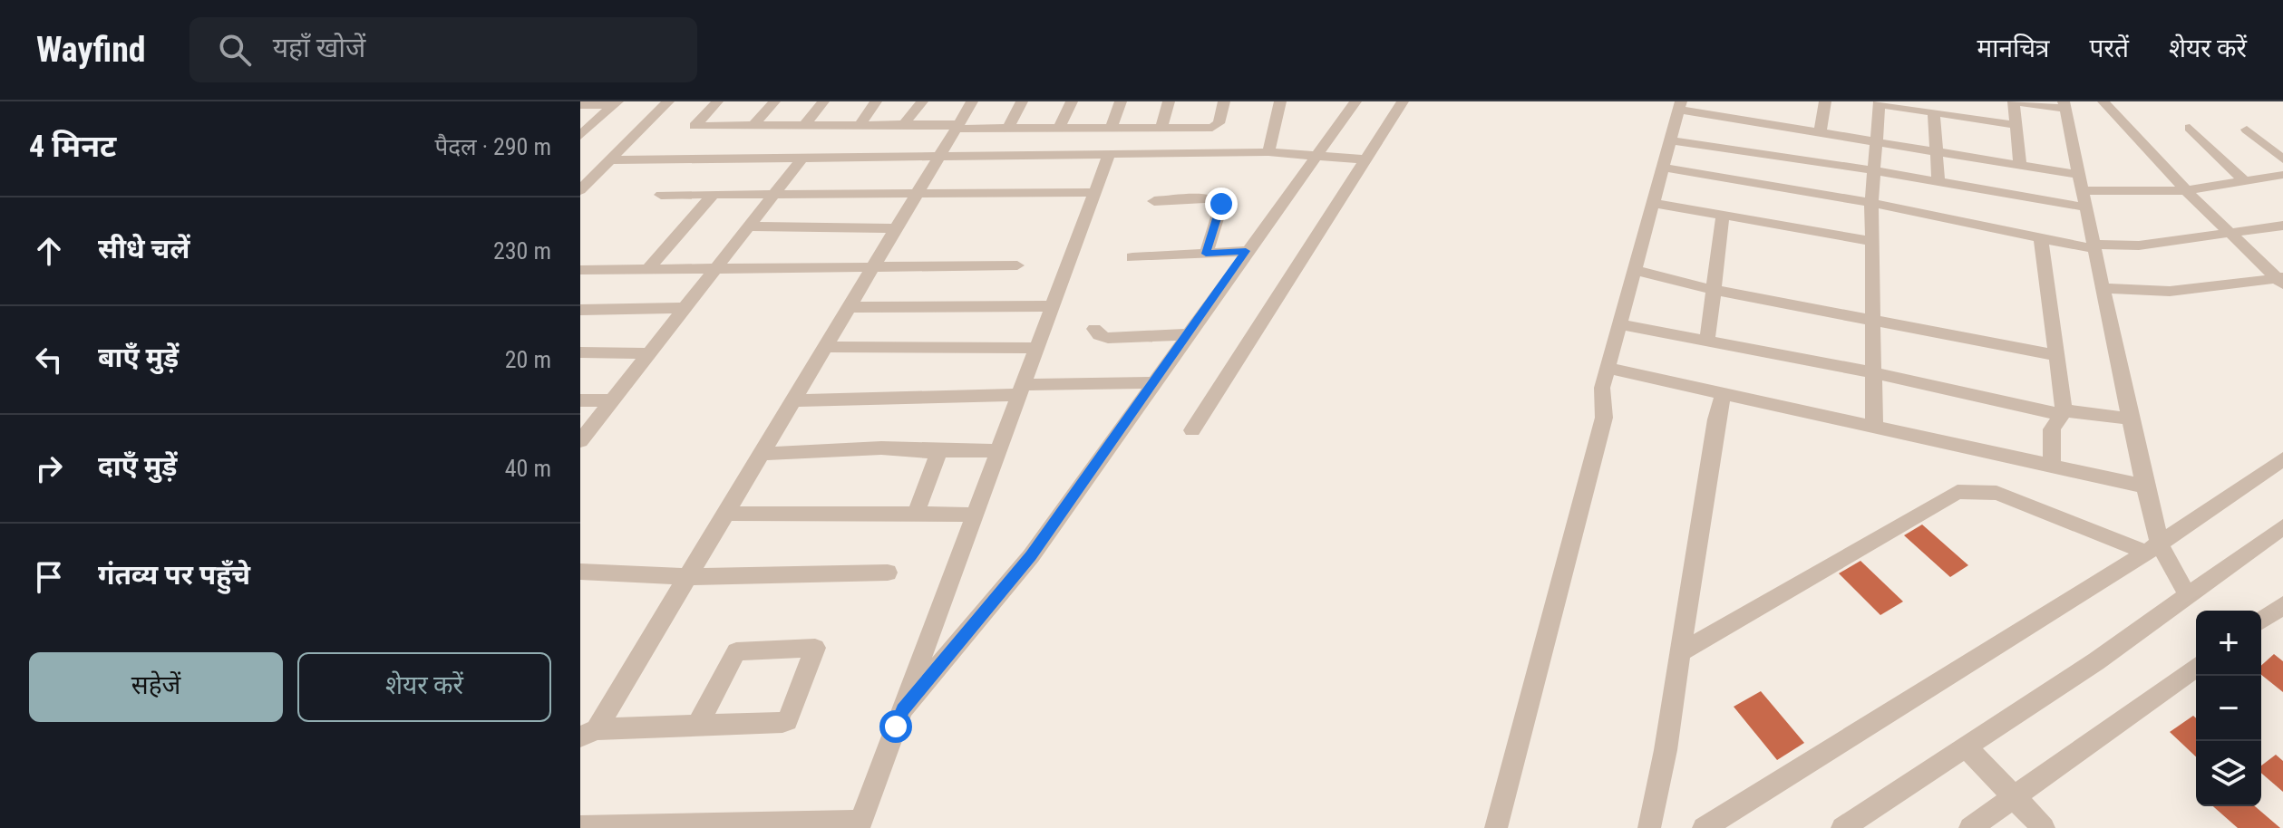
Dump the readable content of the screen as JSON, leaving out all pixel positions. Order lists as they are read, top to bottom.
{
  "page": {
    "header": "Wayfind",
    "search": "यहाँ खोजें",
    "nav": ["मानचित्र", "परतें", "शेयर करें"],
    "heading": ["4 मिनट", "पैदल · 290 m"],
    "list": [
      ["सीधे चलें", "230 m"],
      ["बाएँ मुड़ें", "20 m"],
      ["दाएँ मुड़ें", "40 m"],
      "गंतव्य पर पहुँचे"
    ],
    "map_buttons": ["+", "−"],
    "buttons": ["सहेजें", "शेयर करें"]
  }
}
